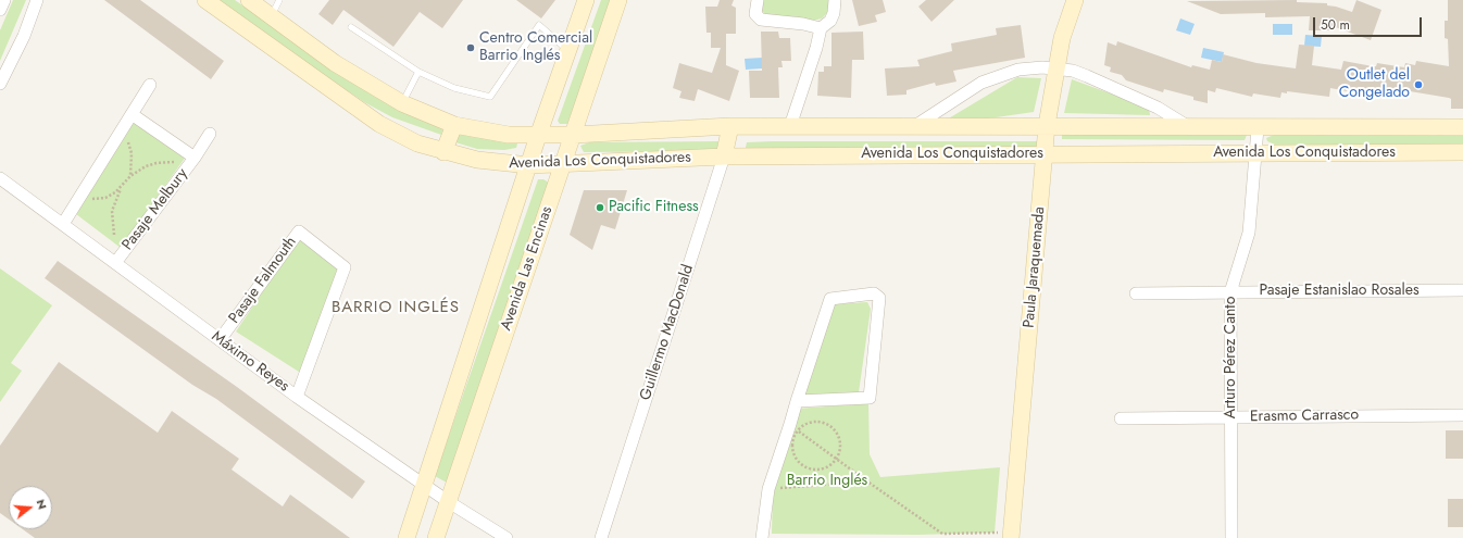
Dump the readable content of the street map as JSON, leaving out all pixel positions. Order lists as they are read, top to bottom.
{
  "streets": {
    "street": [
      "Avenida Los Conquistadores",
      "Pasaje Melbury",
      "Paula Jaraquemada",
      "Avenida Las Encinas",
      "Pasaje Falmouth",
      "Pasaje Estanislao Rosales",
      "Guillermo MacDonald",
      "Arturo Pérez Canto",
      "Máximo Reyes",
      "Erasmo Carrasco"
    ]
  },
  "crossings": [
    ["Avenida Los Conquistadores", "Paula Jaraquemada"],
    ["Avenida Los Conquistadores", "Avenida Las Encinas"],
    ["Avenida Los Conquistadores", "Guillermo MacDonald"],
    ["Avenida Los Conquistadores", "Arturo Pérez Canto"],
    ["Pasaje Melbury", "Máximo Reyes"],
    ["Avenida Las Encinas", "Máximo Reyes"],
    ["Pasaje Falmouth", "Máximo Reyes"],
    ["Pasaje Estanislao Rosales", "Arturo Pérez Canto"],
    ["Arturo Pérez Canto", "Erasmo Carrasco"]
  ],
  "districts": ["BARRIO INGLÉS"],
  "parks": ["Barrio Inglés"],
  "places": ["Centro Comercial Barrio Inglés", "Outlet del Congelado", "Pacific Fitness"],
  "scale_bar": "50 m",
  "north": "right"
}
